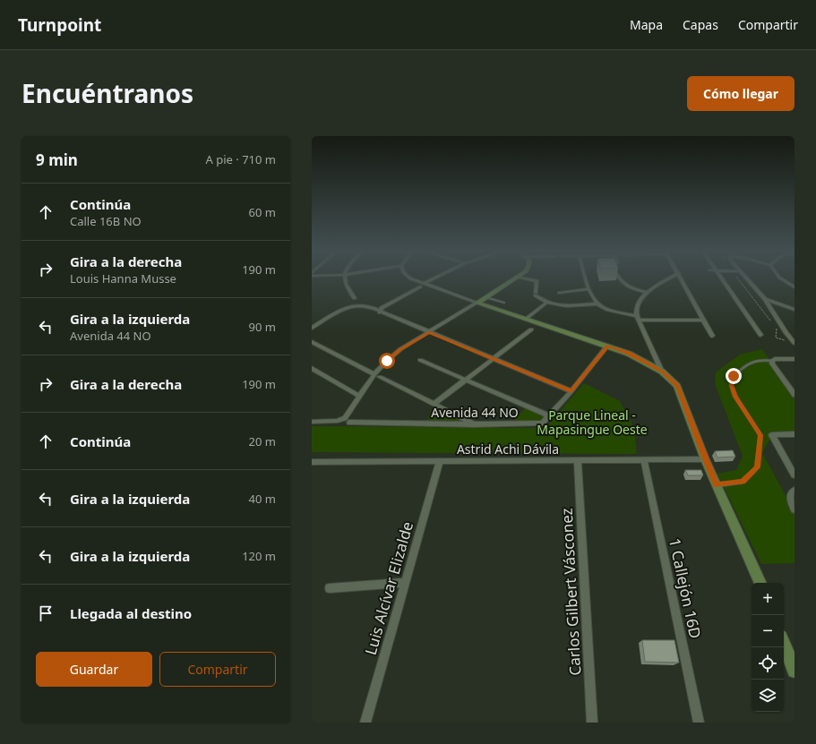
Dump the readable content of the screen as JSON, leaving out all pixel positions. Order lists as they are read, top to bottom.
{
  "streets": {
    "street": [
      "Avenida 44 NO",
      "Astrid Achi Dávila",
      "Luis Alcívar Elizalde",
      "1 Callejón 16D",
      "Carlos Gilbert Vásconez"
    ]
  },
  "crossings": [
    ["Astrid Achi Dávila", "Luis Alcívar Elizalde"],
    ["Astrid Achi Dávila", "1 Callejón 16D"],
    ["Astrid Achi Dávila", "Carlos Gilbert Vásconez"]
  ],
  "parks": ["Parque Lineal - Mapasingue Oeste"],
  "page": {
    "header": "Turnpoint",
    "nav": ["Mapa", "Capas", "Compartir"],
    "title": "Encuéntranos",
    "buttons": [
      "Cómo llegar",
      ["Guardar", "Compartir"]
    ],
    "heading": ["9 min", "A pie · 710 m"],
    "list": [
      ["Continúa", "Calle 16B NO", "60 m"],
      ["Gira a la derecha", "Louis Hanna Musse", "190 m"],
      ["Gira a la izquierda", "Avenida 44 NO", "90 m"],
      ["Gira a la derecha", "190 m"],
      ["Continúa", "20 m"],
      ["Gira a la izquierda", "40 m"],
      ["Gira a la izquierda", "120 m"],
      "Llegada al destino"
    ],
    "map_buttons": ["+", "−"]
  }
}
